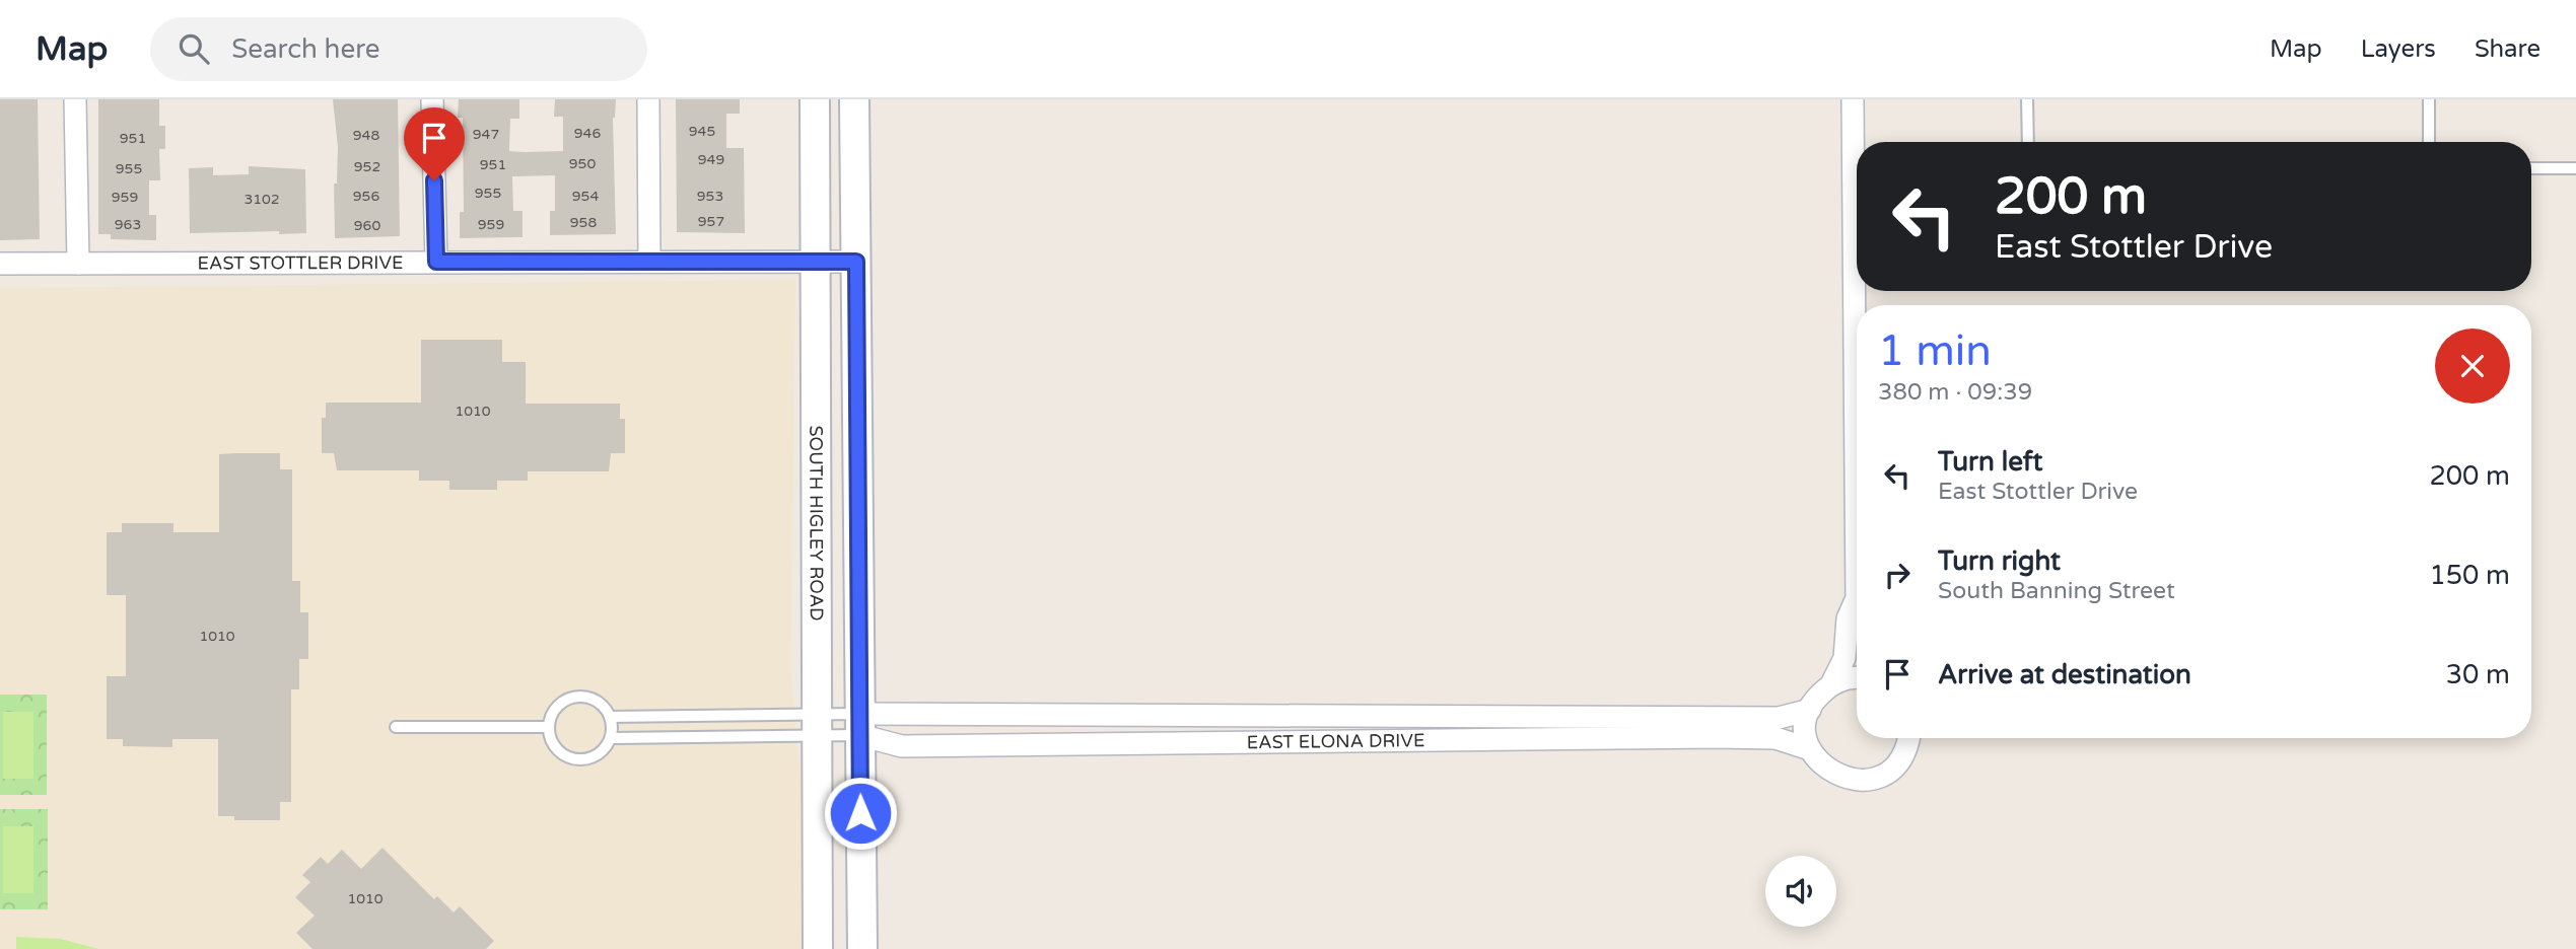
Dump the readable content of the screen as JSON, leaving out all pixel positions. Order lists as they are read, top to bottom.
{
  "streets": {
    "main road": ["SOUTH HIGLEY ROAD"],
    "street": ["EAST STOTTLER DRIVE", "EAST ELONA DRIVE"]
  },
  "crossings": [
    ["EAST STOTTLER DRIVE", "SOUTH HIGLEY ROAD"]
  ],
  "house_numbers": [
    "945",
    "946",
    "947",
    "948",
    "951",
    "949",
    "950",
    "951",
    "952",
    "955",
    "955",
    "956",
    "954",
    "953",
    "959",
    "3102",
    "957",
    "958",
    "963",
    "959",
    "960",
    "1010",
    "1010",
    "1010"
  ],
  "page": {
    "header": "Map",
    "search": "Search here",
    "nav": ["Map", "Layers", "Share"],
    "turn": ["200 m", "East Stottler Drive"],
    "heading": ["1 min", "380 m · 09:39"],
    "list": [
      {
        "name": "Turn left",
        "note": "East Stottler Drive",
        "value": "200 m"
      },
      {
        "name": "Turn right",
        "note": "South Banning Street",
        "value": "150 m"
      },
      {
        "name": "Arrive at destination",
        "value": "30 m"
      }
    ]
  }
}
